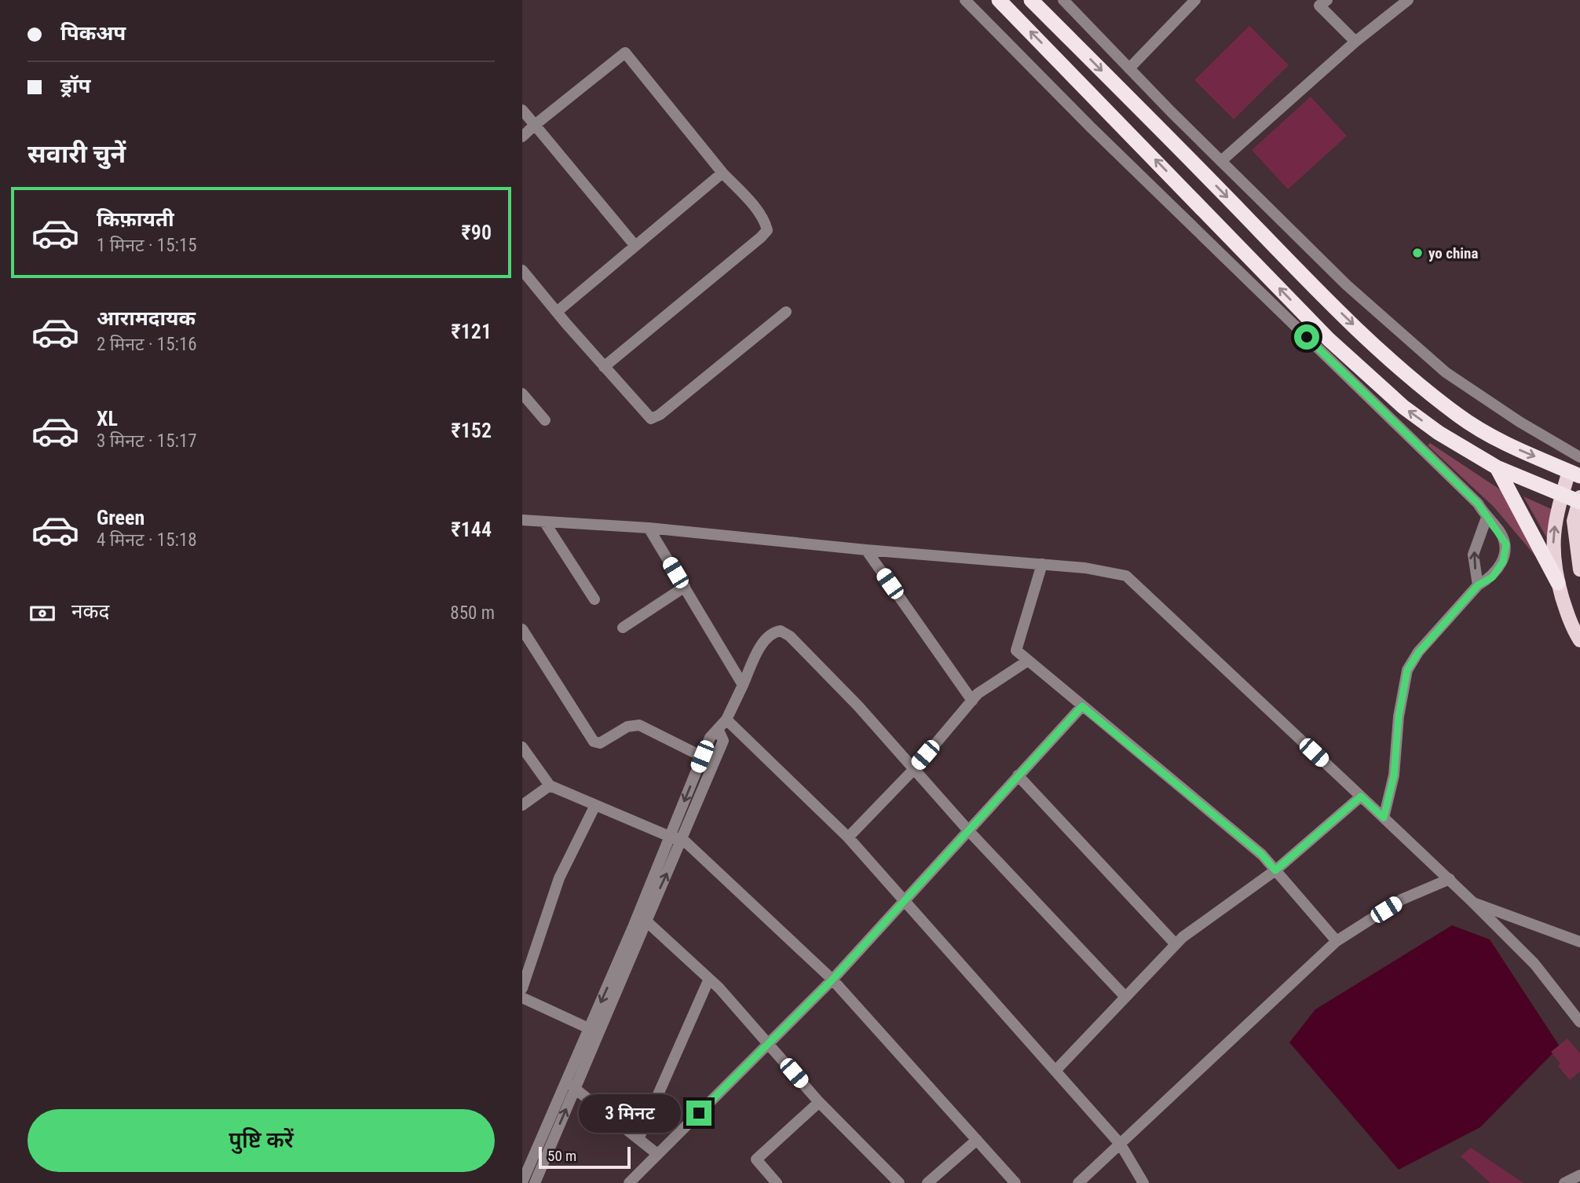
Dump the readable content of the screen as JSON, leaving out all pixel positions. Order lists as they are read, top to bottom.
{
  "places": ["yo china"],
  "scale_bar": "50 m",
  "page": {
    "banner": ["पिकअप", "ड्रॉप"],
    "heading": "सवारी चुनें",
    "list": [
      {
        "name": "किफ़ायती",
        "note": "1 मिनट · 15:15",
        "value": "₹90"
      },
      {
        "name": "आरामदायक",
        "note": "2 मिनट · 15:16",
        "value": "₹121"
      },
      {
        "name": "XL",
        "note": "3 मिनट · 15:17",
        "value": "₹152"
      },
      {
        "name": "Green",
        "note": "4 मिनट · 15:18",
        "value": "₹144"
      }
    ],
    "pay": ["नकद", "850 m"],
    "bubble": "3 मिनट",
    "buttons": "पुष्टि करें",
    "scale": "50 m"
  }
}
